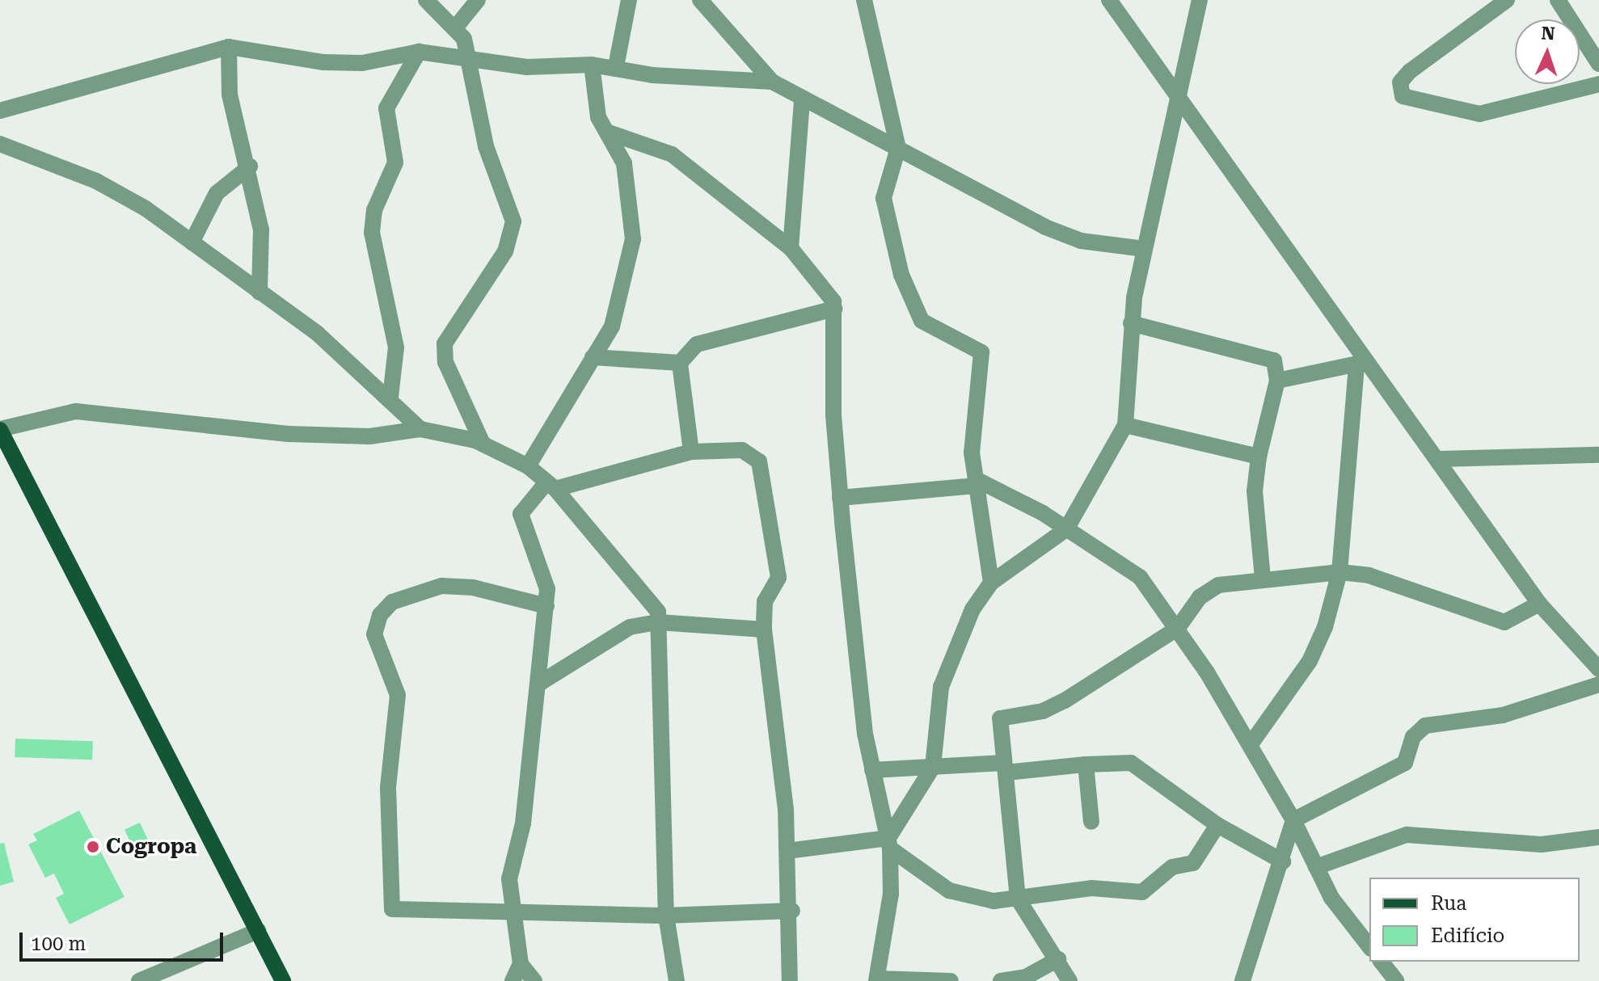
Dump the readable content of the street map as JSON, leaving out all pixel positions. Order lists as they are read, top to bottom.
{
  "places": ["Cogropa"],
  "legend": ["Rua", "Edifício"],
  "scale_bar": "100 m",
  "north": "top"
}
